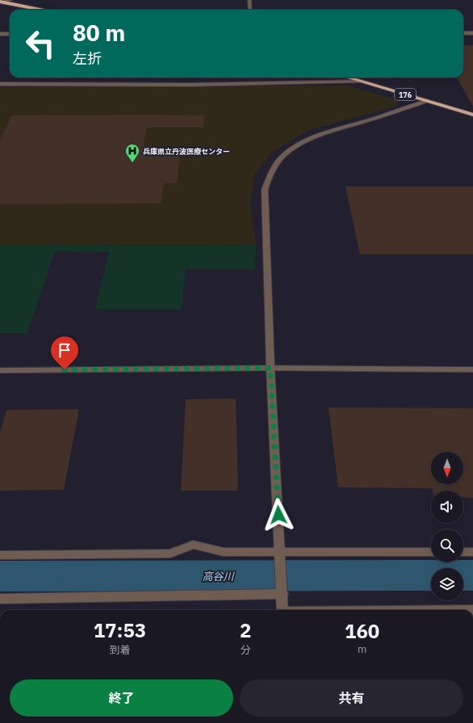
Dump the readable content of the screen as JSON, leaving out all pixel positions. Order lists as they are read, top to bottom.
{
  "streets": {
    "highway": ["176"]
  },
  "water": ["高谷川"],
  "places": {
    "hospital": ["兵庫県立丹波医療センター"]
  },
  "north": "bottom",
  "page": {
    "turn": ["80 m", "左折"],
    "eta": [
      "17:53",
      "到着",
      "2",
      "分",
      "160",
      "m"
    ],
    "buttons": ["終了", "共有"]
  }
}
